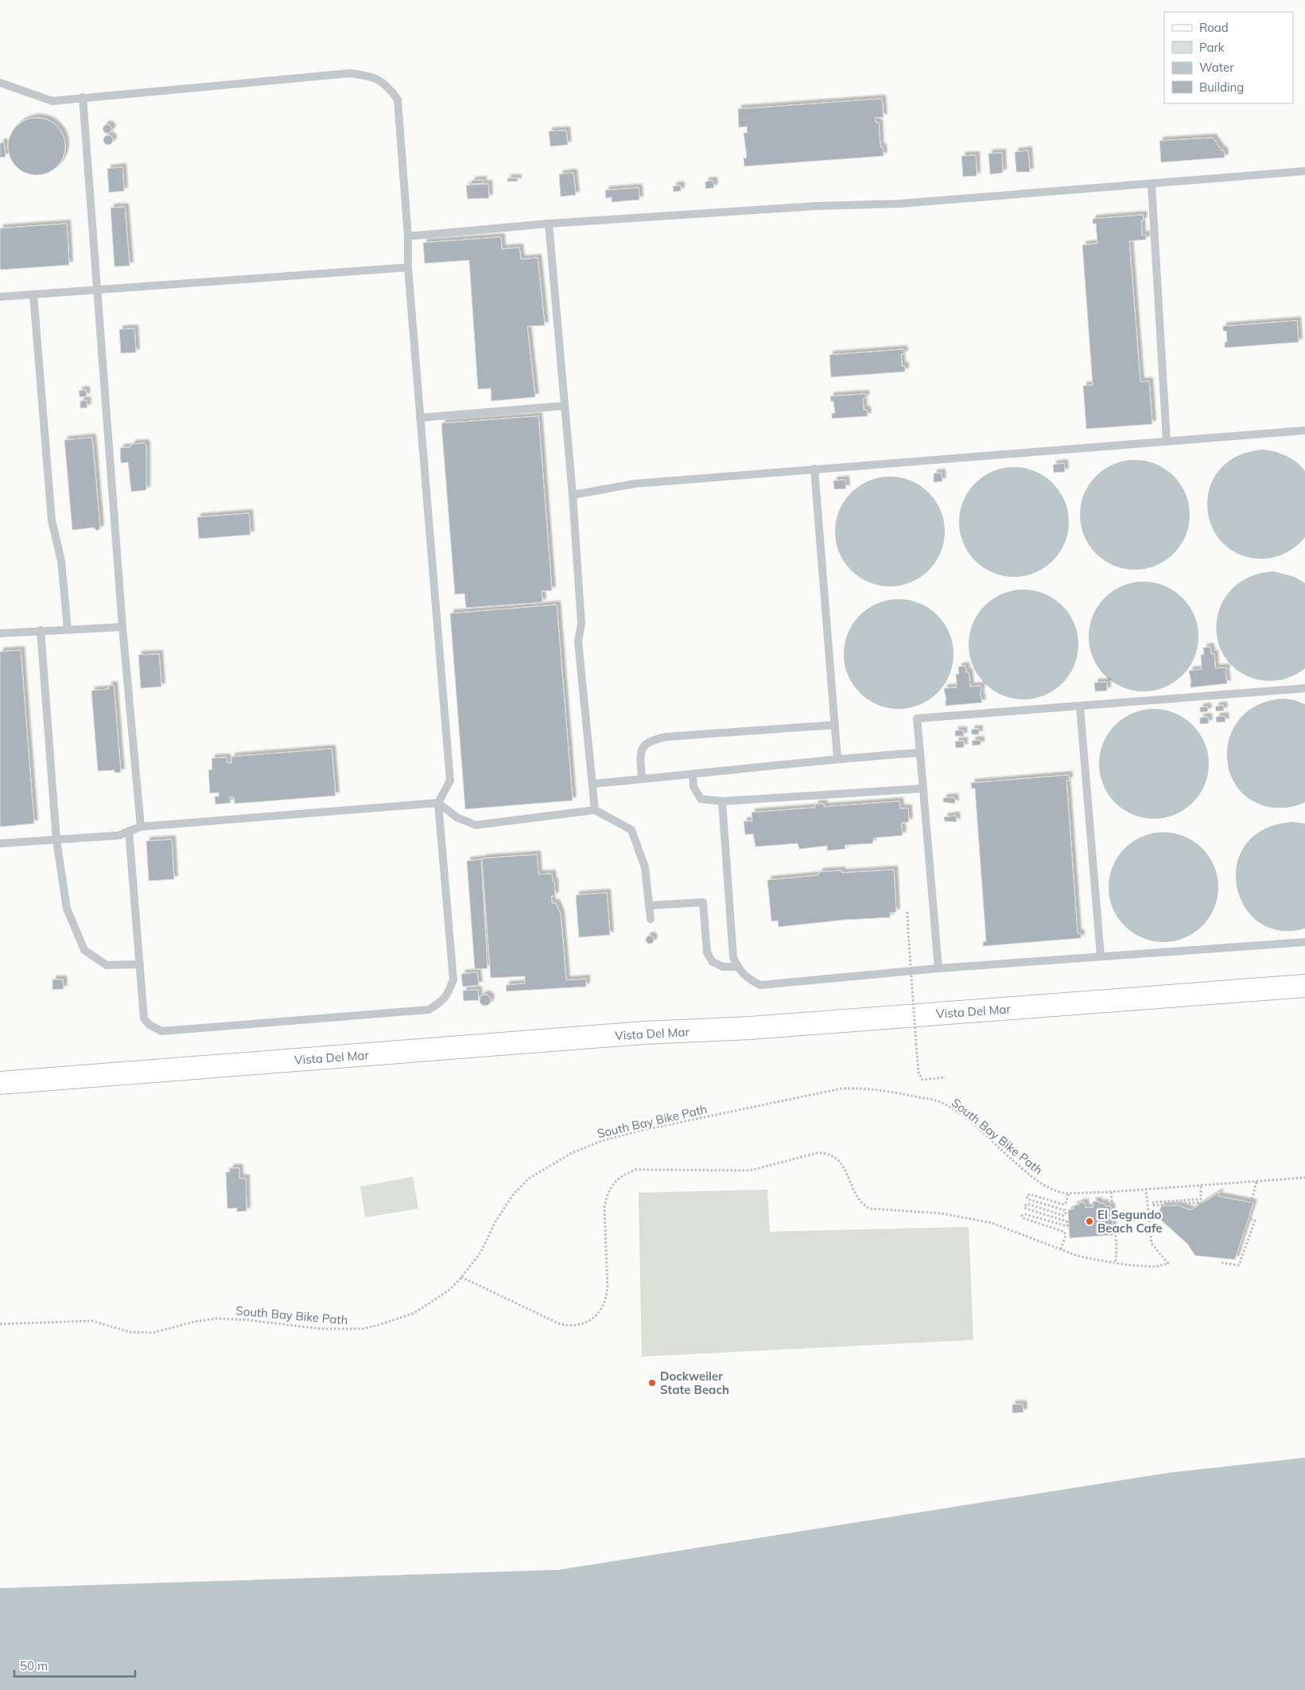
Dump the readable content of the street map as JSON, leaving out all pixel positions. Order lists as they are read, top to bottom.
{
  "streets": {
    "main road": ["Vista Del Mar"],
    "path": ["South Bay Bike Path"]
  },
  "places": ["El Segundo Beach Cafe", "Dockweiler State Beach"],
  "legend": [
    "Road",
    "Park",
    "Water",
    "Building"
  ],
  "scale_bar": "50 m"
}
